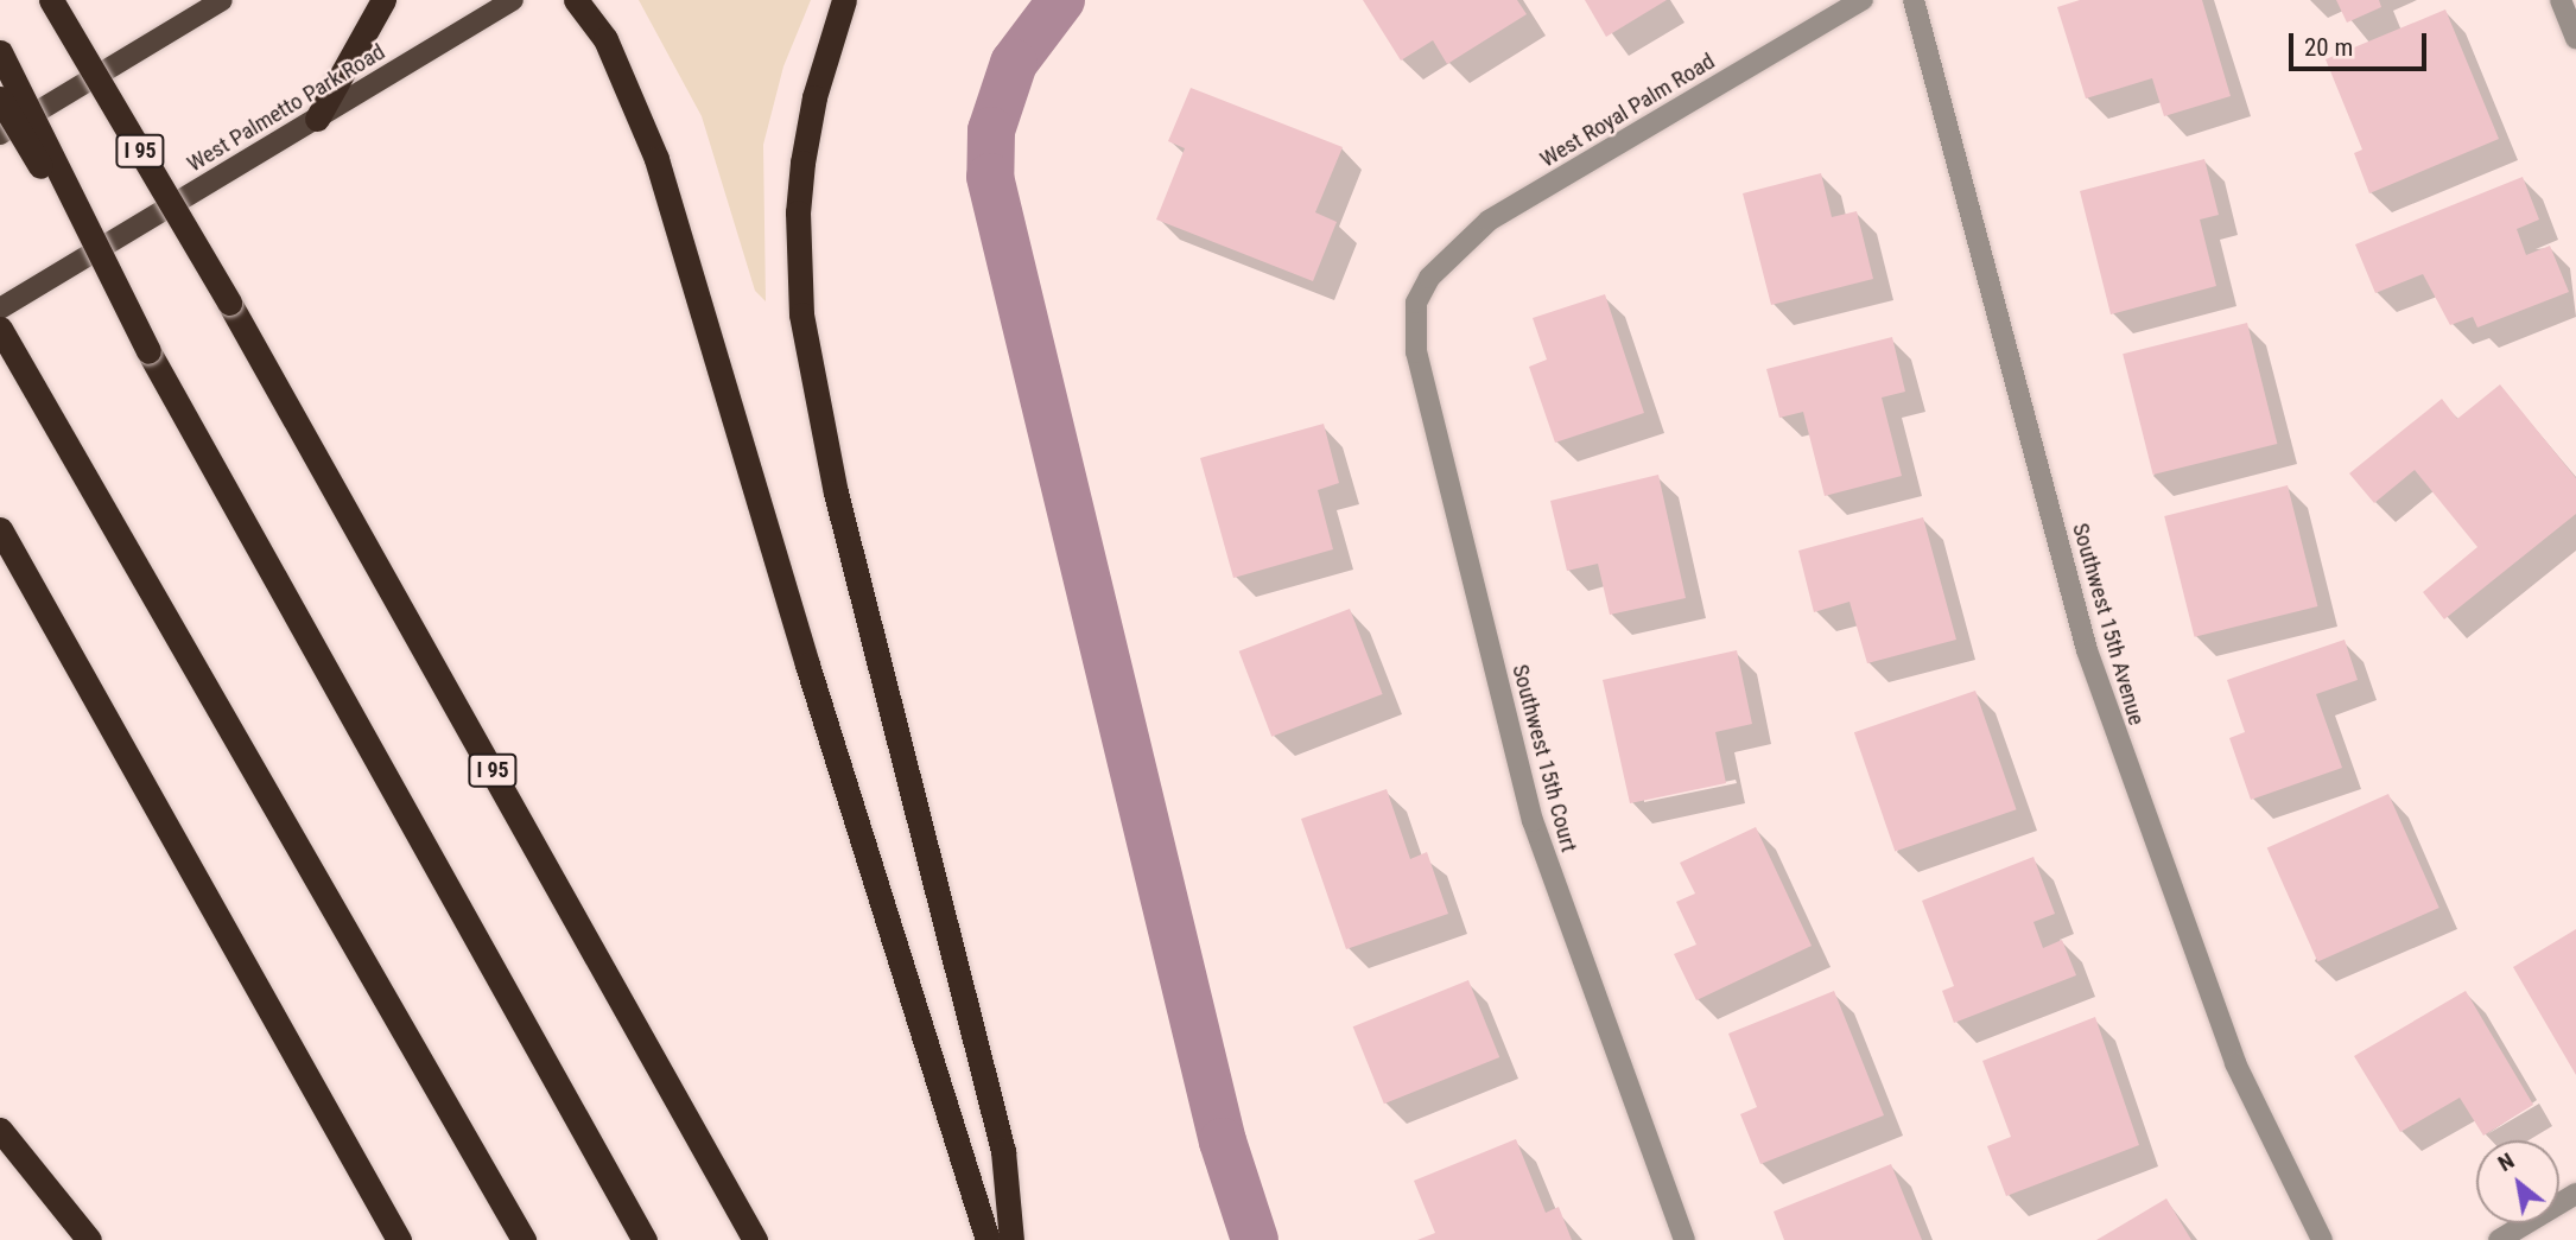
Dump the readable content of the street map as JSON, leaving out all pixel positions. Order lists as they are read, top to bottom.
{
  "streets": {
    "highway": ["I 95"],
    "main road": ["West Palmetto Park Road"],
    "street": ["West Royal Palm Road", "Southwest 15th Avenue", "Southwest 15th Court"]
  },
  "crossings": [
    ["West Royal Palm Road", "Southwest 15th Court"]
  ],
  "scale_bar": "20 m",
  "north": "top left"
}
